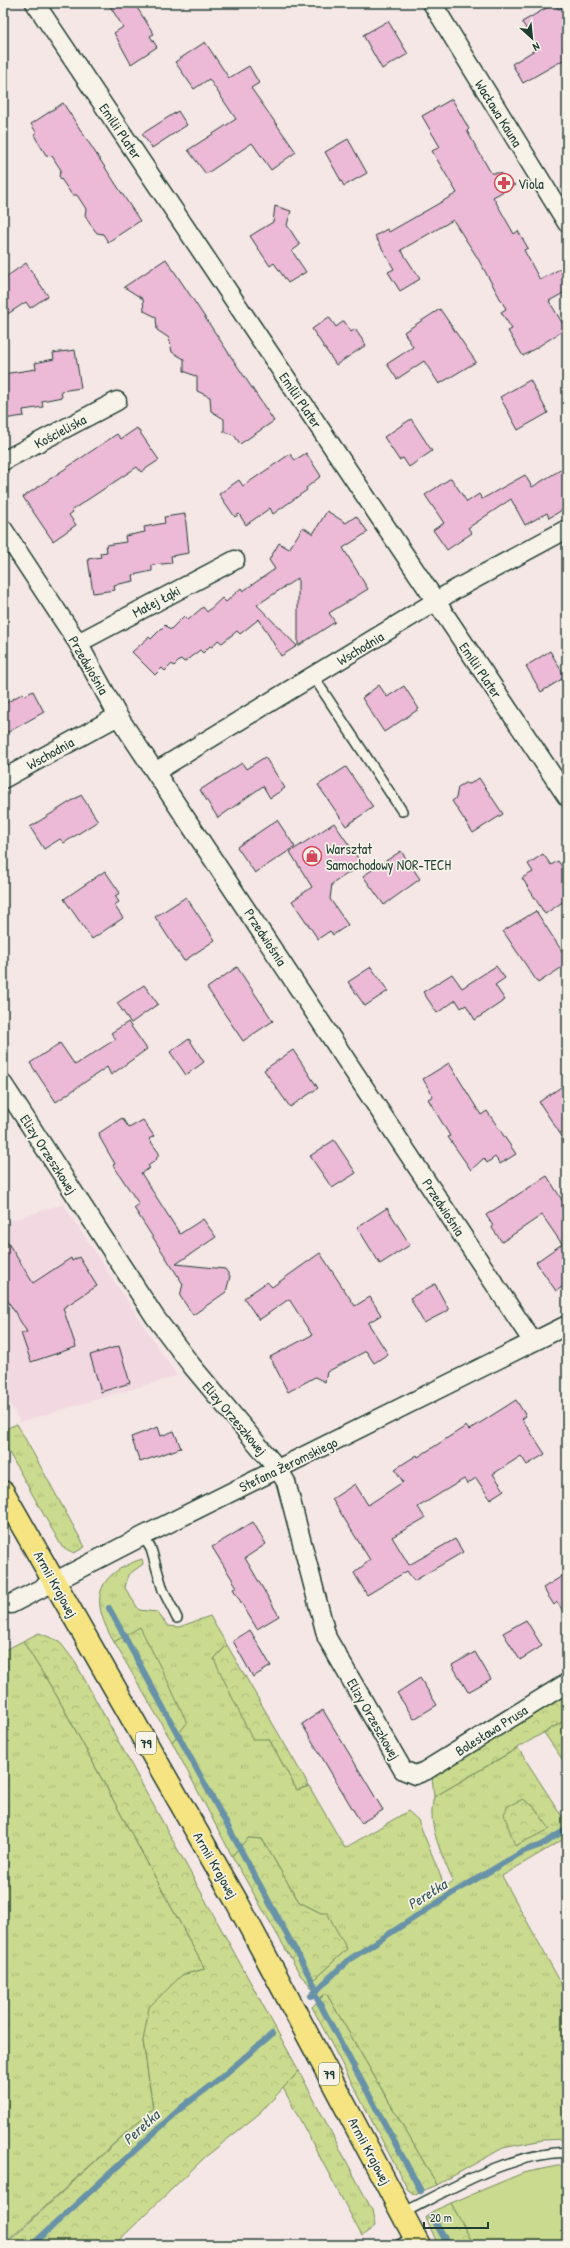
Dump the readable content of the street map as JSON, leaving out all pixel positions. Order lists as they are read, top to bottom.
{
  "streets": {
    "main road": ["Armii Krajowej", "79"],
    "street": [
      "Wacława Kauna",
      "Emilii Plater",
      "Kościeliska",
      "Małej Łąki",
      "Wschodnia",
      "Przedwiośnia",
      "Elizy Orzeszkowej",
      "Stefana Żeromskiego",
      "Bolesława Prusa"
    ]
  },
  "crossings": [
    ["Emilii Plater", "Wschodnia"],
    ["Małej Łąki", "Przedwiośnia"],
    ["Wschodnia", "Przedwiośnia"],
    ["Przedwiośnia", "Stefana Żeromskiego"],
    ["Elizy Orzeszkowej", "Stefana Żeromskiego"],
    ["Elizy Orzeszkowej", "Bolesława Prusa"],
    ["Stefana Żeromskiego", "Armii Krajowej"]
  ],
  "water": ["Perełka"],
  "places": {
    "pharmacy": ["Viola"],
    "shop": ["Warsztat Samochodowy NOR-TECH"]
  },
  "scale_bar": "20 m",
  "north": "bottom right"
}
